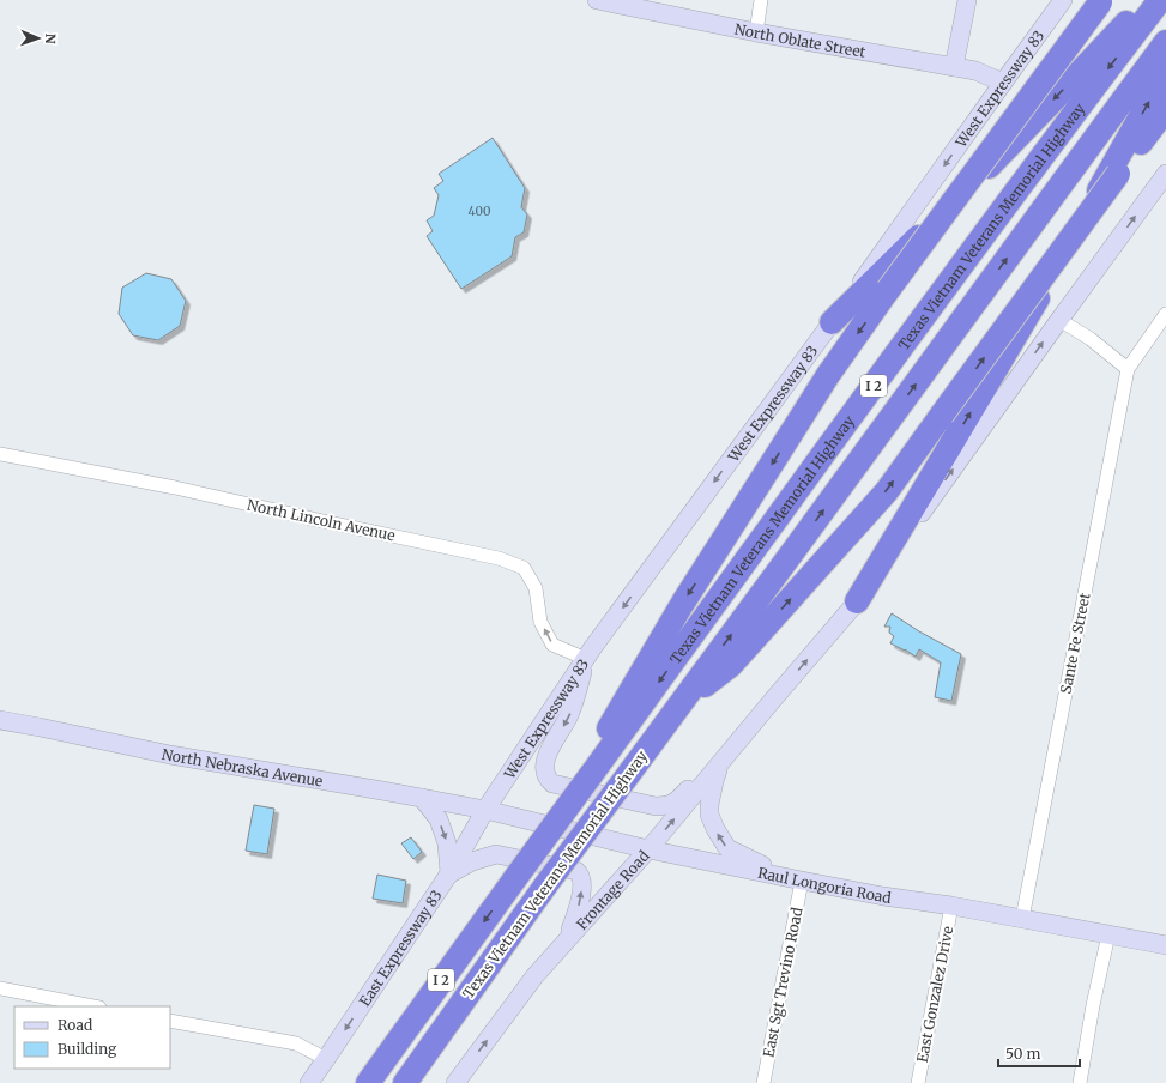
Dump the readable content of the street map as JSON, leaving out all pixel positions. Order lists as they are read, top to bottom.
{
  "streets": {
    "highway": ["Texas Vietnam Veterans Memorial Highway", "I 2"],
    "main road": [
      "North Oblate Street",
      "West Expressway 83",
      "North Nebraska Avenue",
      "Raul Longoria Road",
      "Frontage Road",
      "East Expressway 83"
    ],
    "street": [
      "North Lincoln Avenue",
      "Sante Fe Street",
      "East Sgt Trevino Road",
      "East Gonzalez Drive"
    ]
  },
  "crossings": [
    ["North Oblate Street", "West Expressway 83"],
    ["West Expressway 83", "North Lincoln Avenue"],
    ["West Expressway 83", "North Nebraska Avenue"],
    ["West Expressway 83", "Raul Longoria Road"],
    ["West Expressway 83", "East Expressway 83"],
    ["Sante Fe Street", "Raul Longoria Road"],
    ["North Nebraska Avenue", "Raul Longoria Road"],
    ["North Nebraska Avenue", "East Expressway 83"],
    ["Raul Longoria Road", "Frontage Road"],
    ["Raul Longoria Road", "East Expressway 83"],
    ["Raul Longoria Road", "East Sgt Trevino Road"],
    ["Raul Longoria Road", "East Gonzalez Drive"]
  ],
  "one_way": [
    "West Expressway 83",
    "North Lincoln Avenue",
    "Frontage Road",
    "East Expressway 83"
  ],
  "house_numbers": ["400"],
  "legend": ["Road", "Building"],
  "scale_bar": "50 m",
  "north": "right"
}
